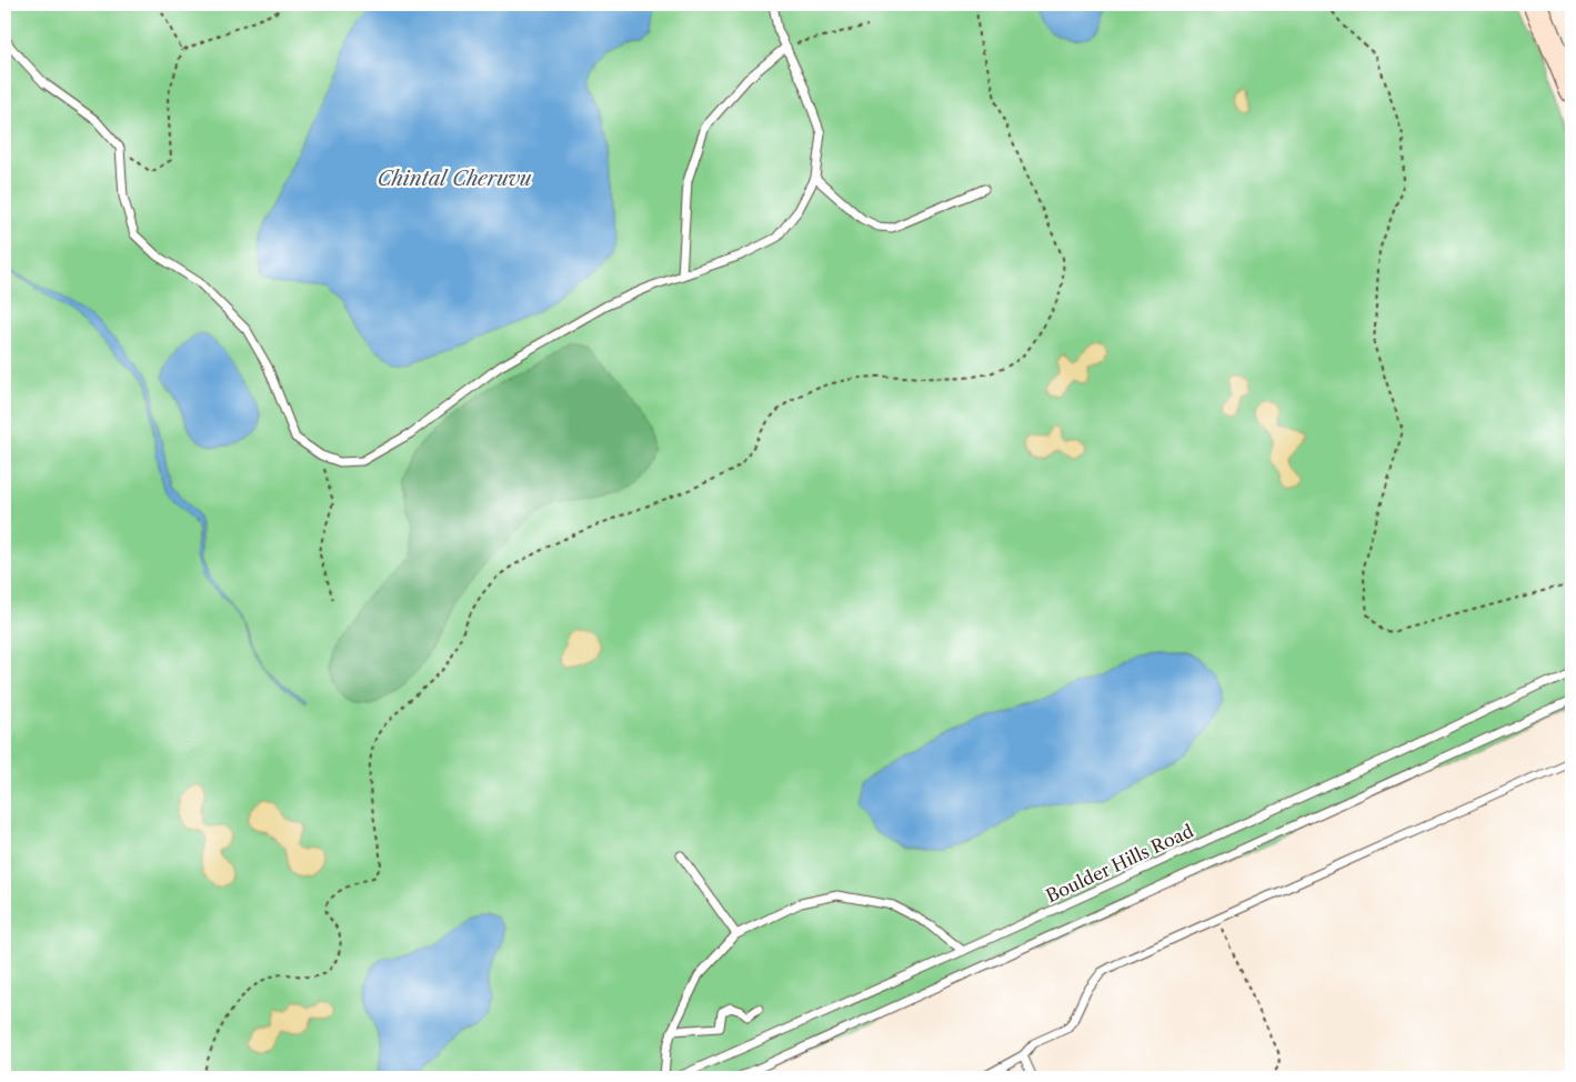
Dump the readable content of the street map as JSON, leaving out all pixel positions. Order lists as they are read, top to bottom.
{
  "streets": {
    "lane": ["Boulder Hills Road"]
  },
  "water": ["Chintal Cheruvu"]
}
